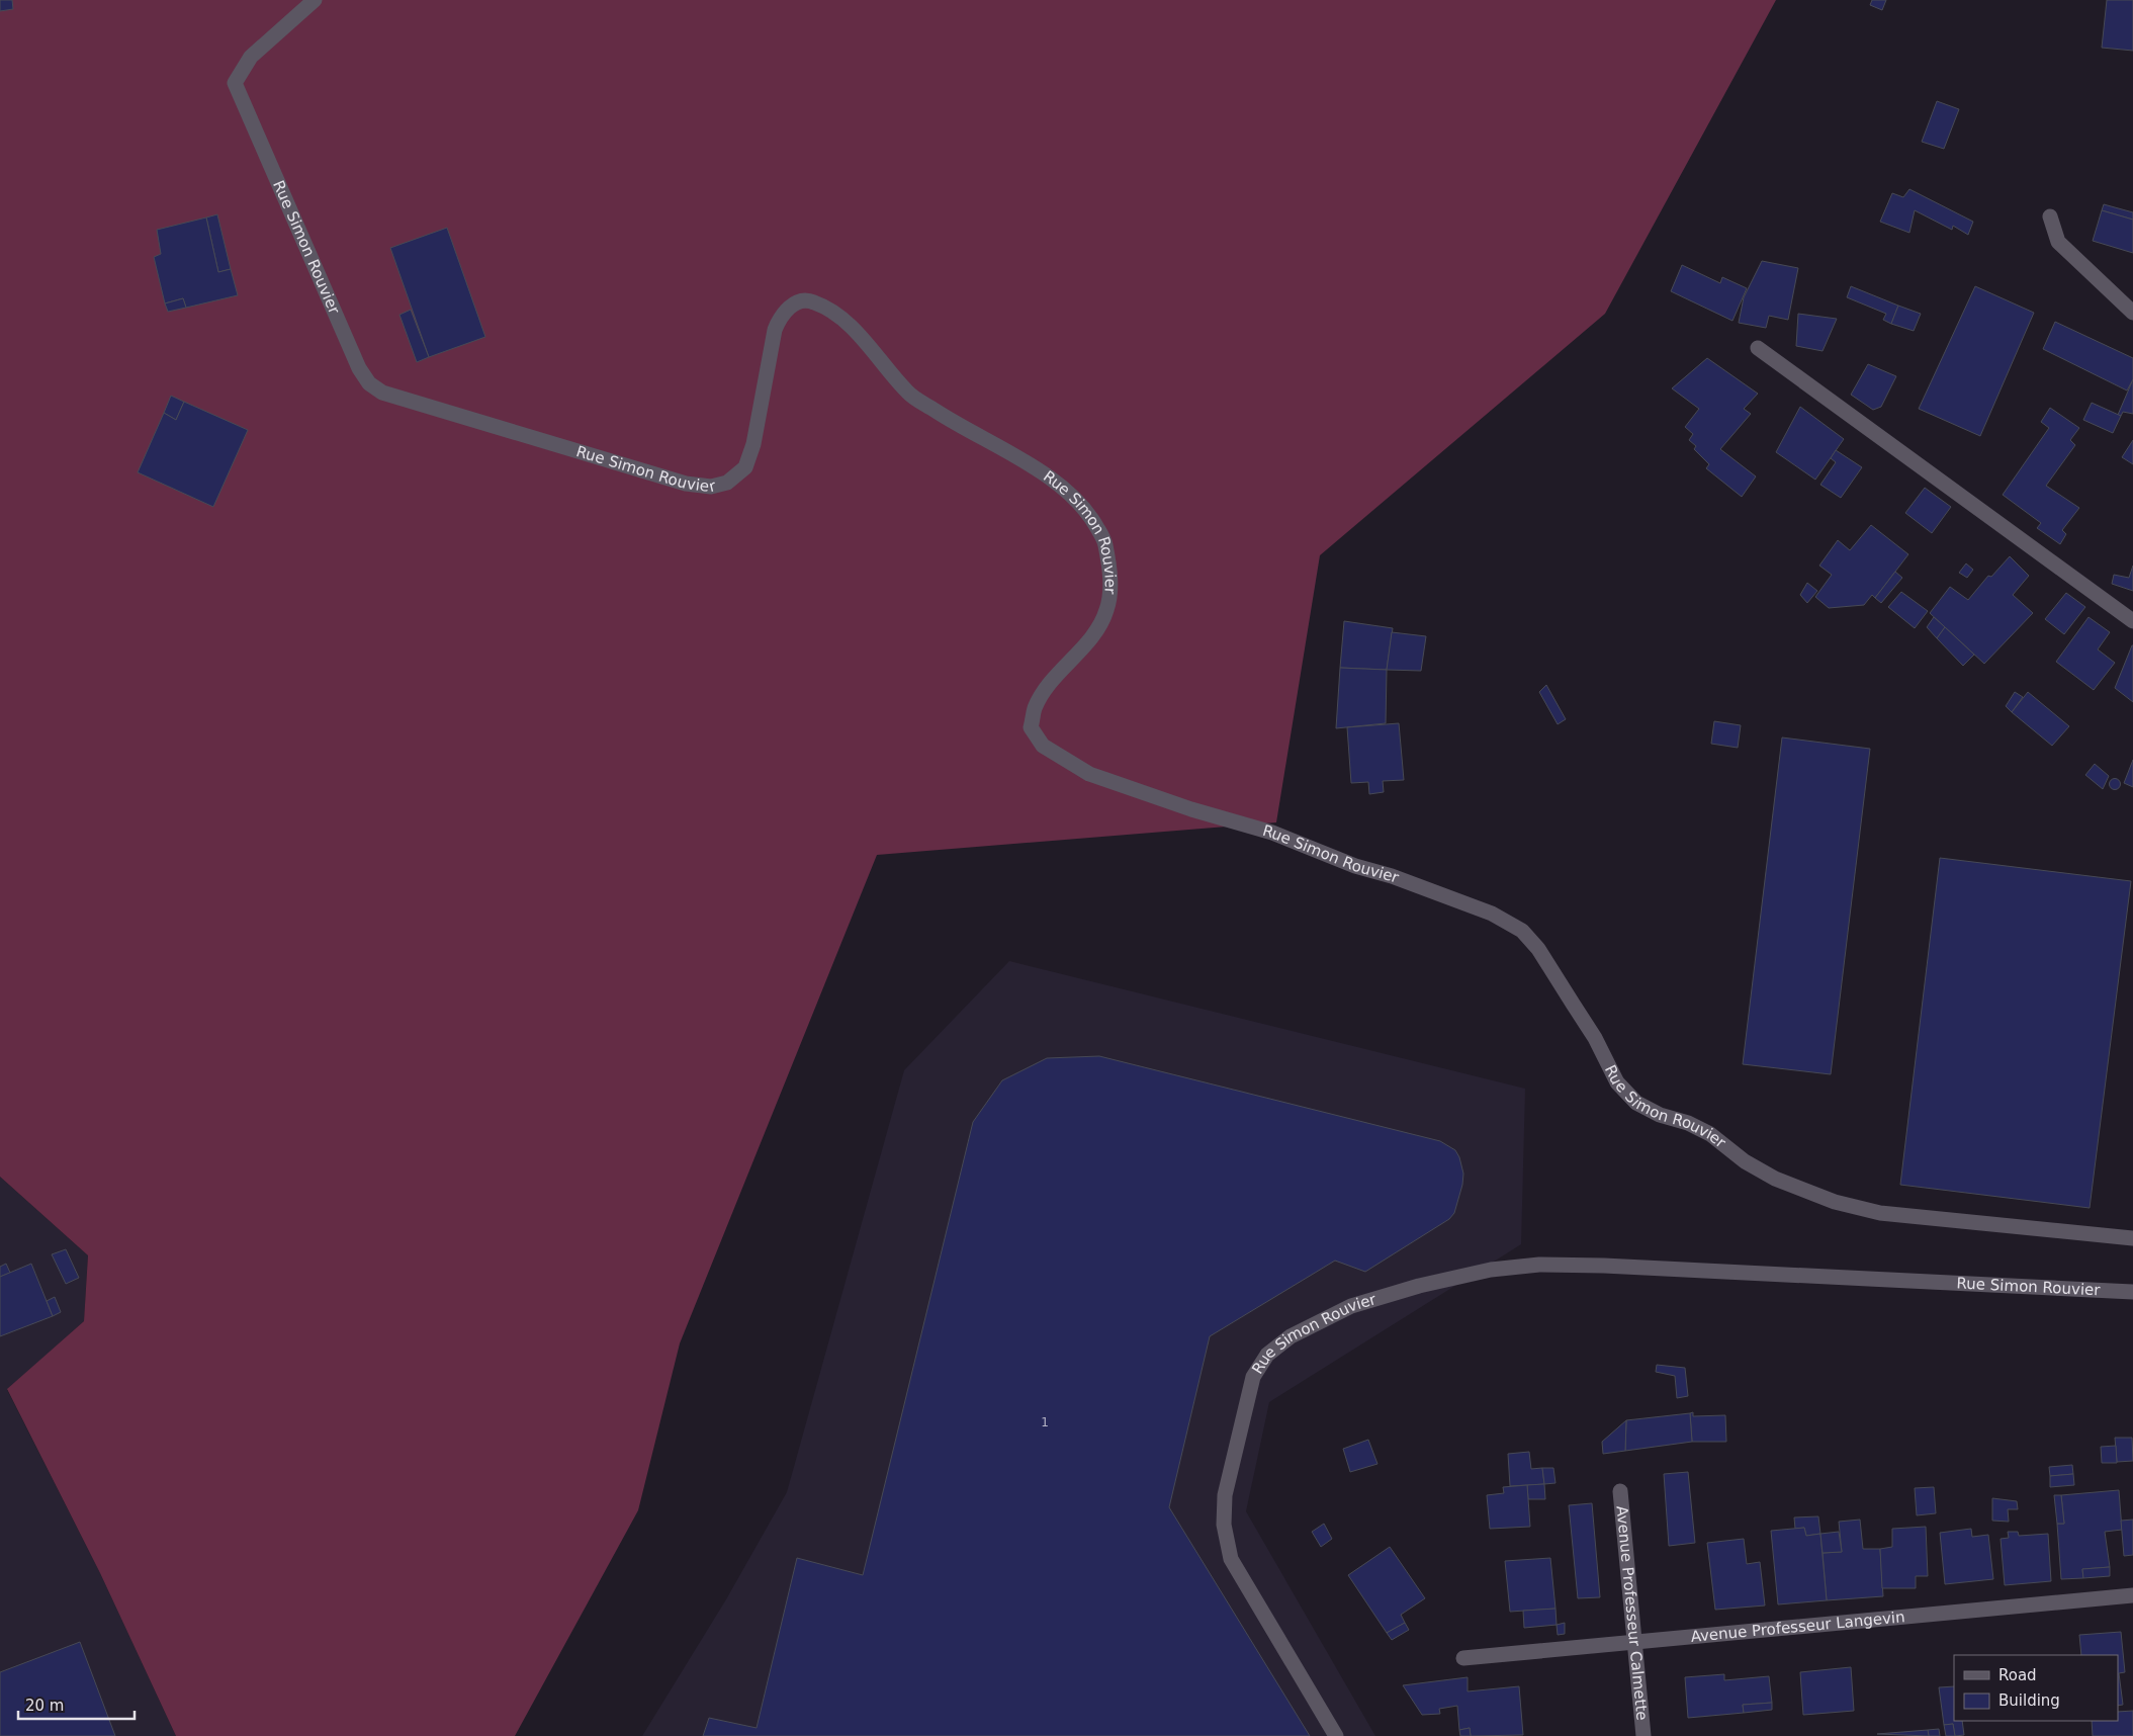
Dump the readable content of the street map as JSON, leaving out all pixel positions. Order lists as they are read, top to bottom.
{
  "streets": {
    "street": ["Rue Simon Rouvier", "Avenue Professeur Calmette", "Avenue Professeur Langevin"]
  },
  "crossings": [
    ["Avenue Professeur Calmette", "Avenue Professeur Langevin"]
  ],
  "house_numbers": ["1"],
  "legend": ["Road", "Building"],
  "scale_bar": "20 m"
}
